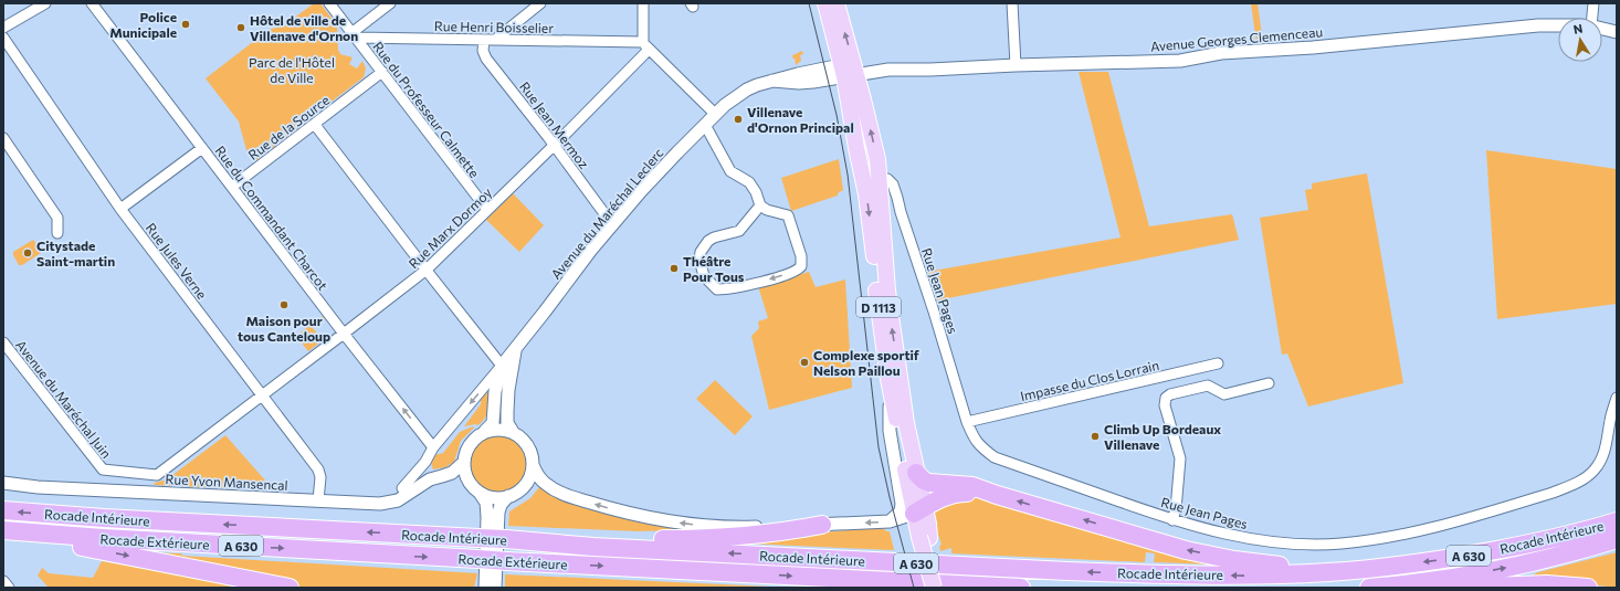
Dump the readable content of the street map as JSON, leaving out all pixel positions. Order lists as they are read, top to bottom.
{
  "streets": {
    "highway": ["Rocade Intérieure", "Rocade Extérieure", "A 630"],
    "main road": ["D 1113"],
    "street": [
      "Rue Henri Boisselier",
      "Avenue Georges Clemenceau",
      "Rue du Professeur Calmette",
      "Rue Jean Mermoz",
      "Rue de la Source",
      "Avenue du Maréchal Leclerc",
      "Rue du Commandant Charcot",
      "Rue Marx Dormoy",
      "Rue Jules Verne",
      "Rue Jean Pages",
      "Impasse du Clos Lorrain",
      "Avenue du Maréchal Juin",
      "Rue Yvon Mansencal"
    ]
  },
  "crossings": [
    ["Rue Henri Boisselier", "Rue du Professeur Calmette"],
    ["Rue Henri Boisselier", "Rue Jean Mermoz"],
    ["Rue Henri Boisselier", "Rue Marx Dormoy"],
    ["Avenue Georges Clemenceau", "Avenue du Maréchal Leclerc"],
    ["Avenue Georges Clemenceau", "D 1113"],
    ["Rue du Professeur Calmette", "Rue de la Source"],
    ["Rue du Professeur Calmette", "Rue Marx Dormoy"],
    ["Rue Jean Mermoz", "Avenue du Maréchal Leclerc"],
    ["Rue Jean Mermoz", "Rue Marx Dormoy"],
    ["Rue de la Source", "Rue du Commandant Charcot"],
    ["Avenue du Maréchal Leclerc", "D 1113"],
    ["Avenue du Maréchal Leclerc", "Rue Yvon Mansencal"],
    ["Rue du Commandant Charcot", "Rue Marx Dormoy"],
    ["Rue Marx Dormoy", "Rue Jules Verne"],
    ["Rue Marx Dormoy", "Avenue du Maréchal Juin"],
    ["Rue Jules Verne", "Avenue du Maréchal Juin"],
    ["Rue Jules Verne", "Rue Yvon Mansencal"],
    ["Rue Jean Pages", "D 1113"],
    ["Rue Jean Pages", "Impasse du Clos Lorrain"]
  ],
  "parks": ["Parc de l'Hôtel de Ville"],
  "places": [
    "Police Municipale",
    "Hôtel de ville de Villenave d'Ornon",
    "Villenave d'Ornon Principal",
    "Citystade Saint-martin",
    "Théâtre Pour Tous",
    "Maison pour tous Canteloup",
    "Complexe sportif Nelson Paillou",
    "Climb Up Bordeaux Villenave"
  ],
  "north": "top"
}
